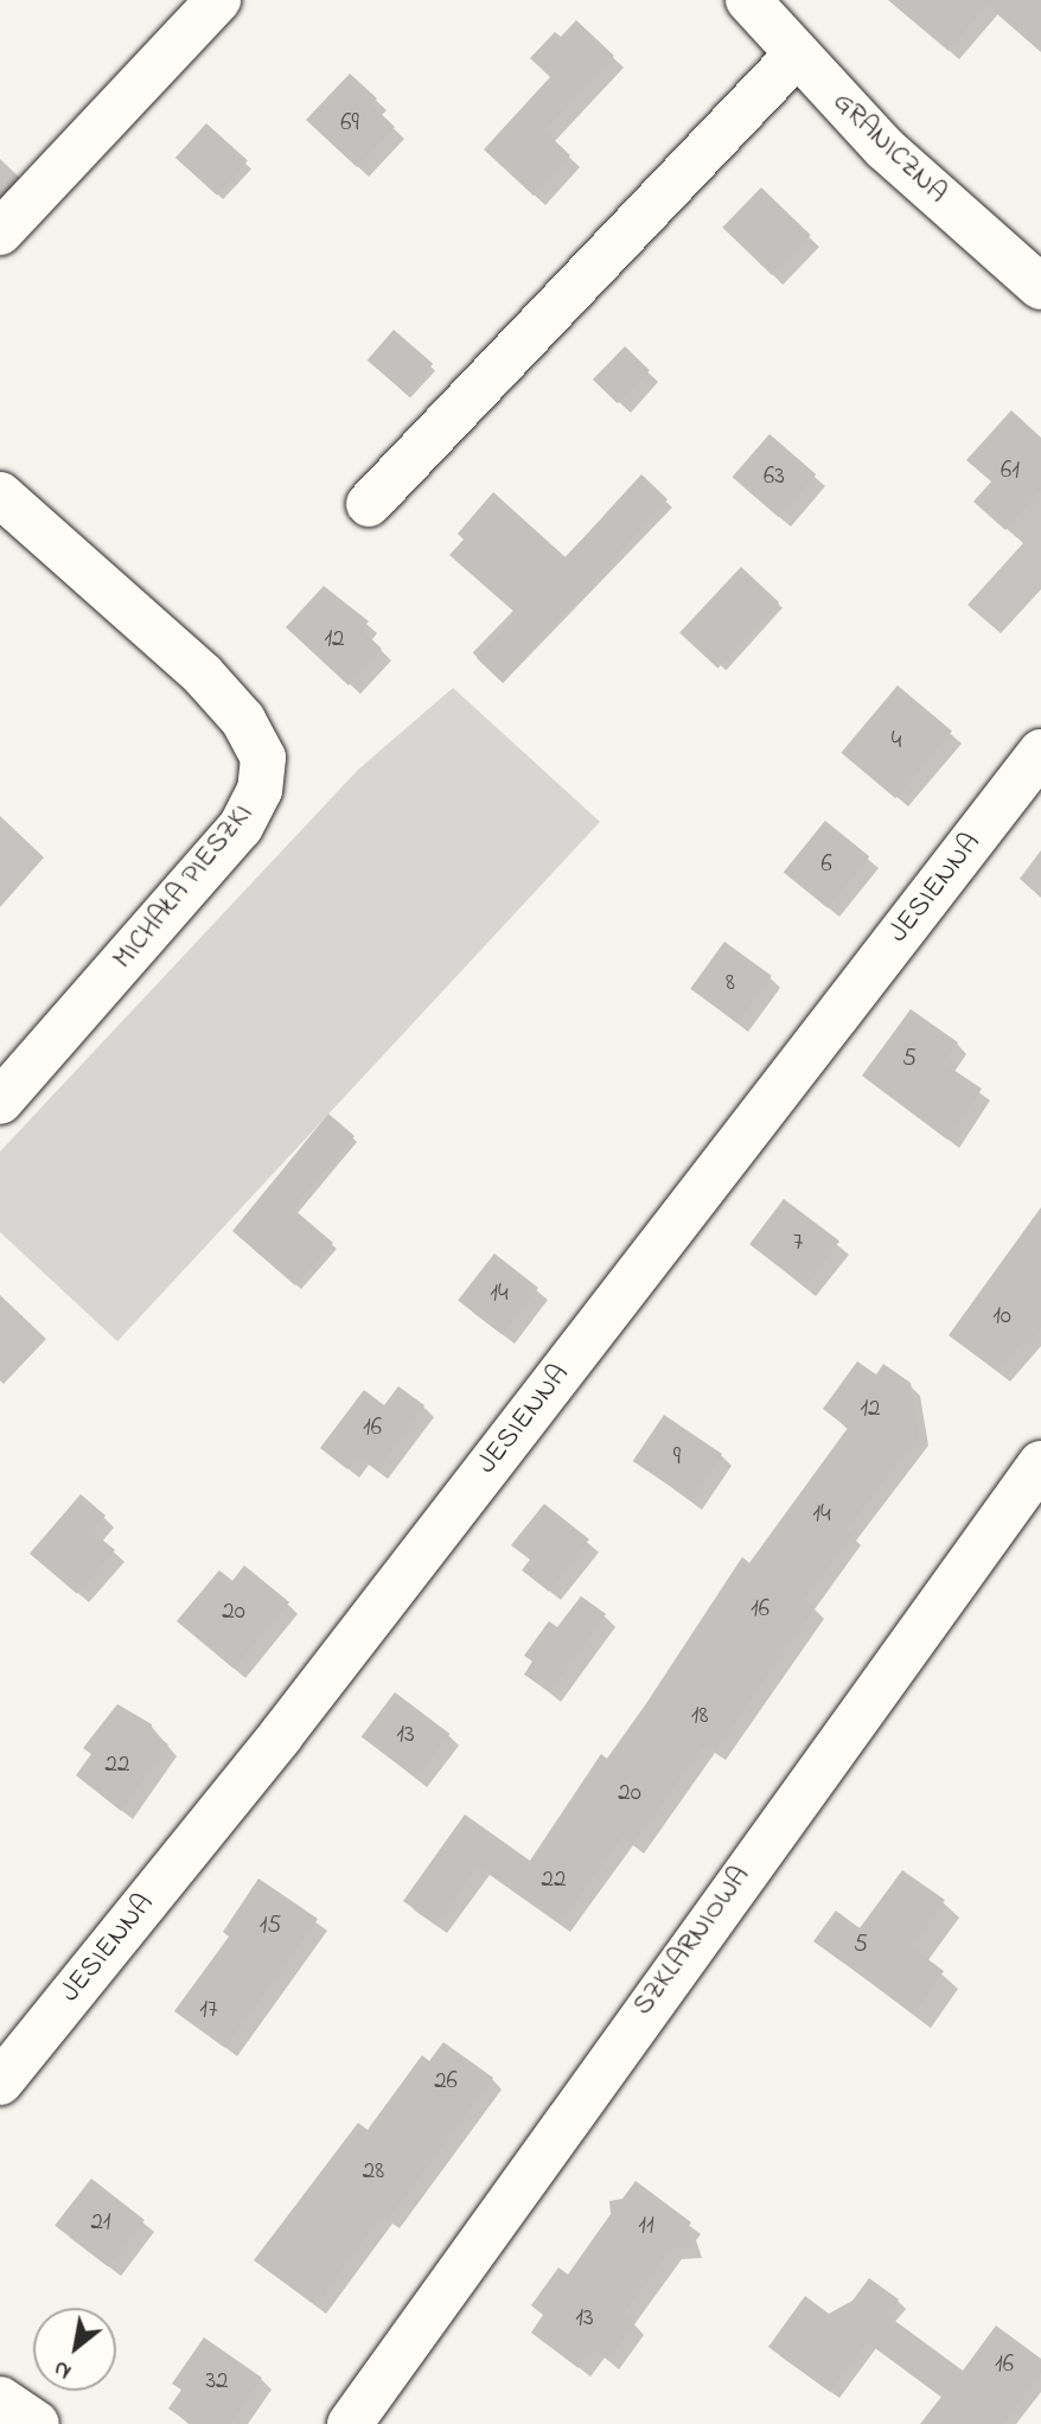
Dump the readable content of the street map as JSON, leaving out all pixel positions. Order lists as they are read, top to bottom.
{
  "streets": {
    "street": [
      "GRANICZNA",
      "MICHAŁA PIESZKI",
      "JESIENNA",
      "SZKLARNIOWA"
    ]
  },
  "house_numbers": [
    "69",
    "61",
    "63",
    "12",
    "4",
    "6",
    "8",
    "5",
    "7",
    "14",
    "10",
    "12",
    "16",
    "9",
    "14",
    "16",
    "20",
    "18",
    "13",
    "22",
    "20",
    "22",
    "15",
    "5",
    "17",
    "26",
    "28",
    "21",
    "11",
    "13",
    "16",
    "32"
  ],
  "north": "bottom left"
}
